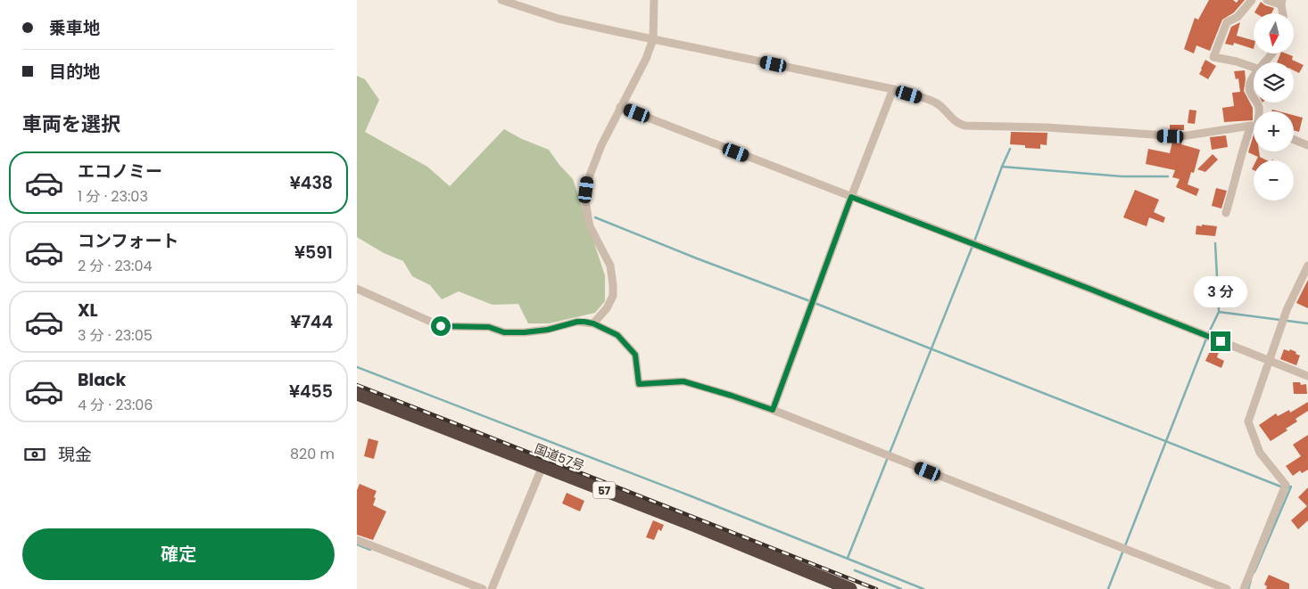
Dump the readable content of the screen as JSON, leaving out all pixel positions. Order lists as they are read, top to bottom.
{
  "streets": {
    "highway": ["国道57号", "57"]
  },
  "north": "bottom",
  "page": {
    "banner": ["乗車地", "目的地"],
    "map_buttons": ["+", "−"],
    "heading": "車両を選択",
    "list": [
      {
        "name": "エコノミー",
        "note": "1 分 · 23:03",
        "value": "¥438"
      },
      {
        "name": "コンフォート",
        "note": "2 分 · 23:04",
        "value": "¥591"
      },
      {
        "name": "XL",
        "note": "3 分 · 23:05",
        "value": "¥744"
      },
      {
        "name": "Black",
        "note": "4 分 · 23:06",
        "value": "¥455"
      }
    ],
    "bubble": "3 分",
    "pay": ["現金", "820 m"],
    "buttons": "確定"
  }
}
